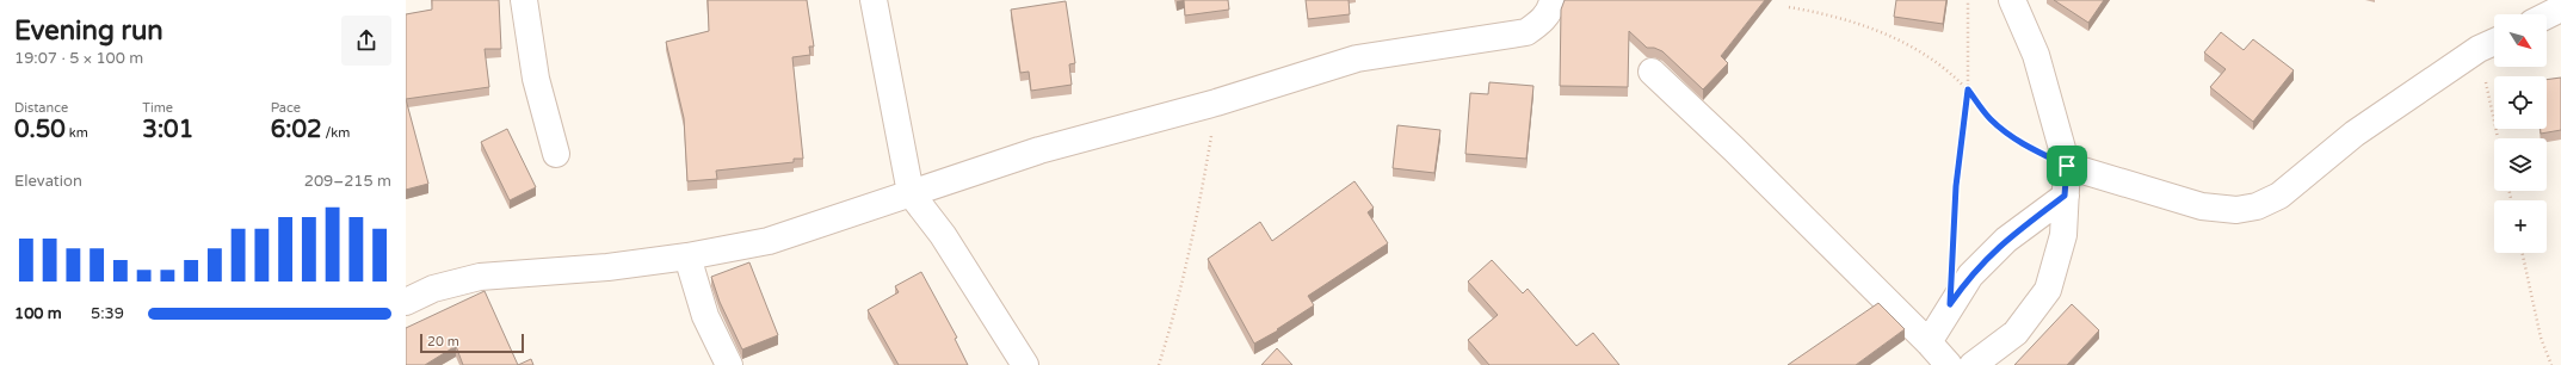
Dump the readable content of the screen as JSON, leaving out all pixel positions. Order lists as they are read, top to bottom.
{
  "scale_bar": "20 m",
  "north": "bottom right",
  "page": {
    "heading": ["Evening run", "19:07 · 5 × 100 m"],
    "map_buttons": "+",
    "stats": [
      ["Distance", "0.50 km"],
      ["Time", "3:01"],
      ["Pace", "6:02 /km"]
    ],
    "chart": ["Elevation", "209–215 m"],
    "list": [
      {
        "name": "100 m",
        "note": "5:39"
      }
    ],
    "scale": "20 m"
  }
}
